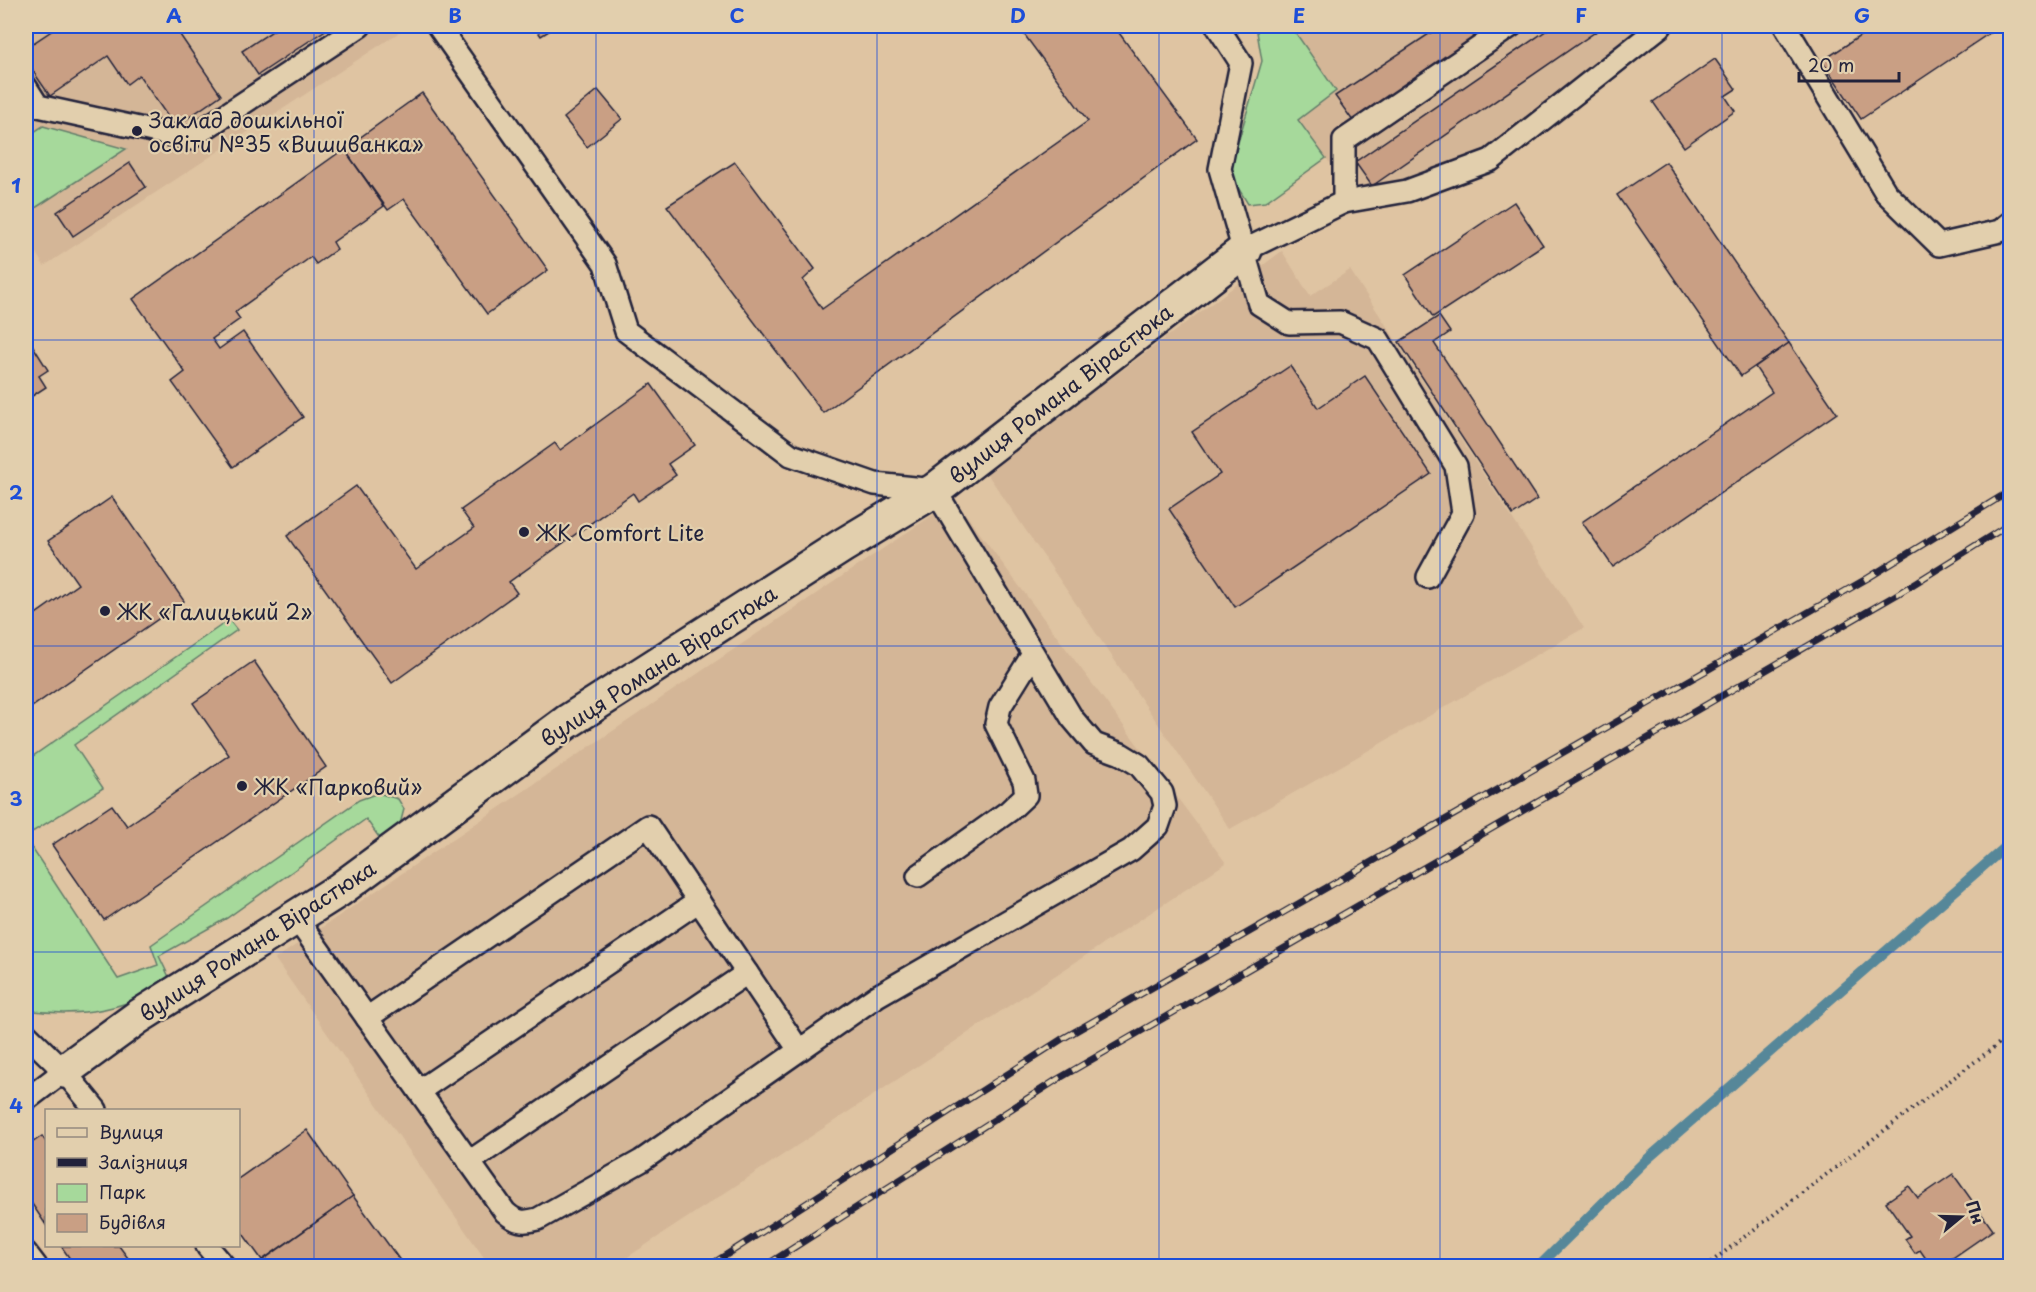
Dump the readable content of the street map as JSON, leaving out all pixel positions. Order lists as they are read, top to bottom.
{
  "streets": {
    "street": ["вулиця Романа Вірастюка"]
  },
  "places": [
    "Заклад дошкільної освіти №35 «Вишиванка»",
    "ЖК Comfort Lite",
    "ЖК «Галицький 2»",
    "ЖК «Парковий»"
  ],
  "legend": [
    "Вулиця",
    "Залізниця",
    "Парк",
    "Будівля"
  ],
  "scale_bar": "20 m",
  "north": "right",
  "grid": {
    "columns": [
      "A",
      "B",
      "C",
      "D",
      "E",
      "F",
      "G"
    ],
    "rows": [
      "1",
      "2",
      "3",
      "4"
    ]
  }
}
